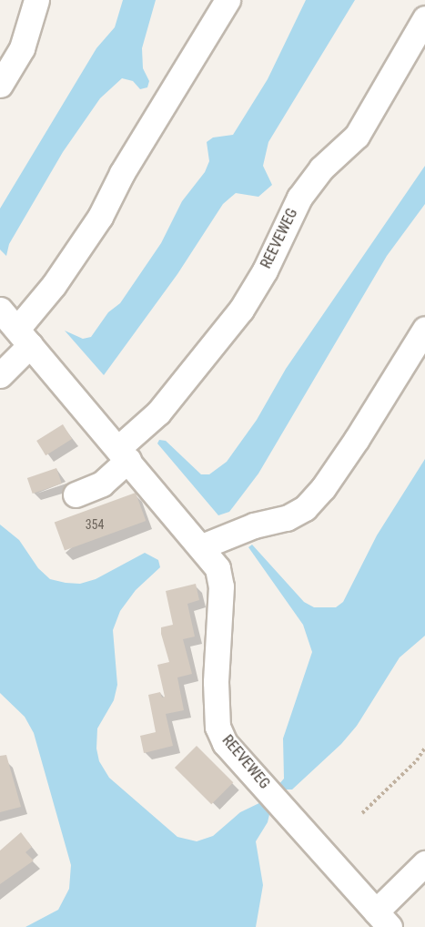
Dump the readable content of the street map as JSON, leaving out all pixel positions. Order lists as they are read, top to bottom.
{
  "streets": {
    "lane": ["REEVEWEG"]
  },
  "house_numbers": ["354"]
}
